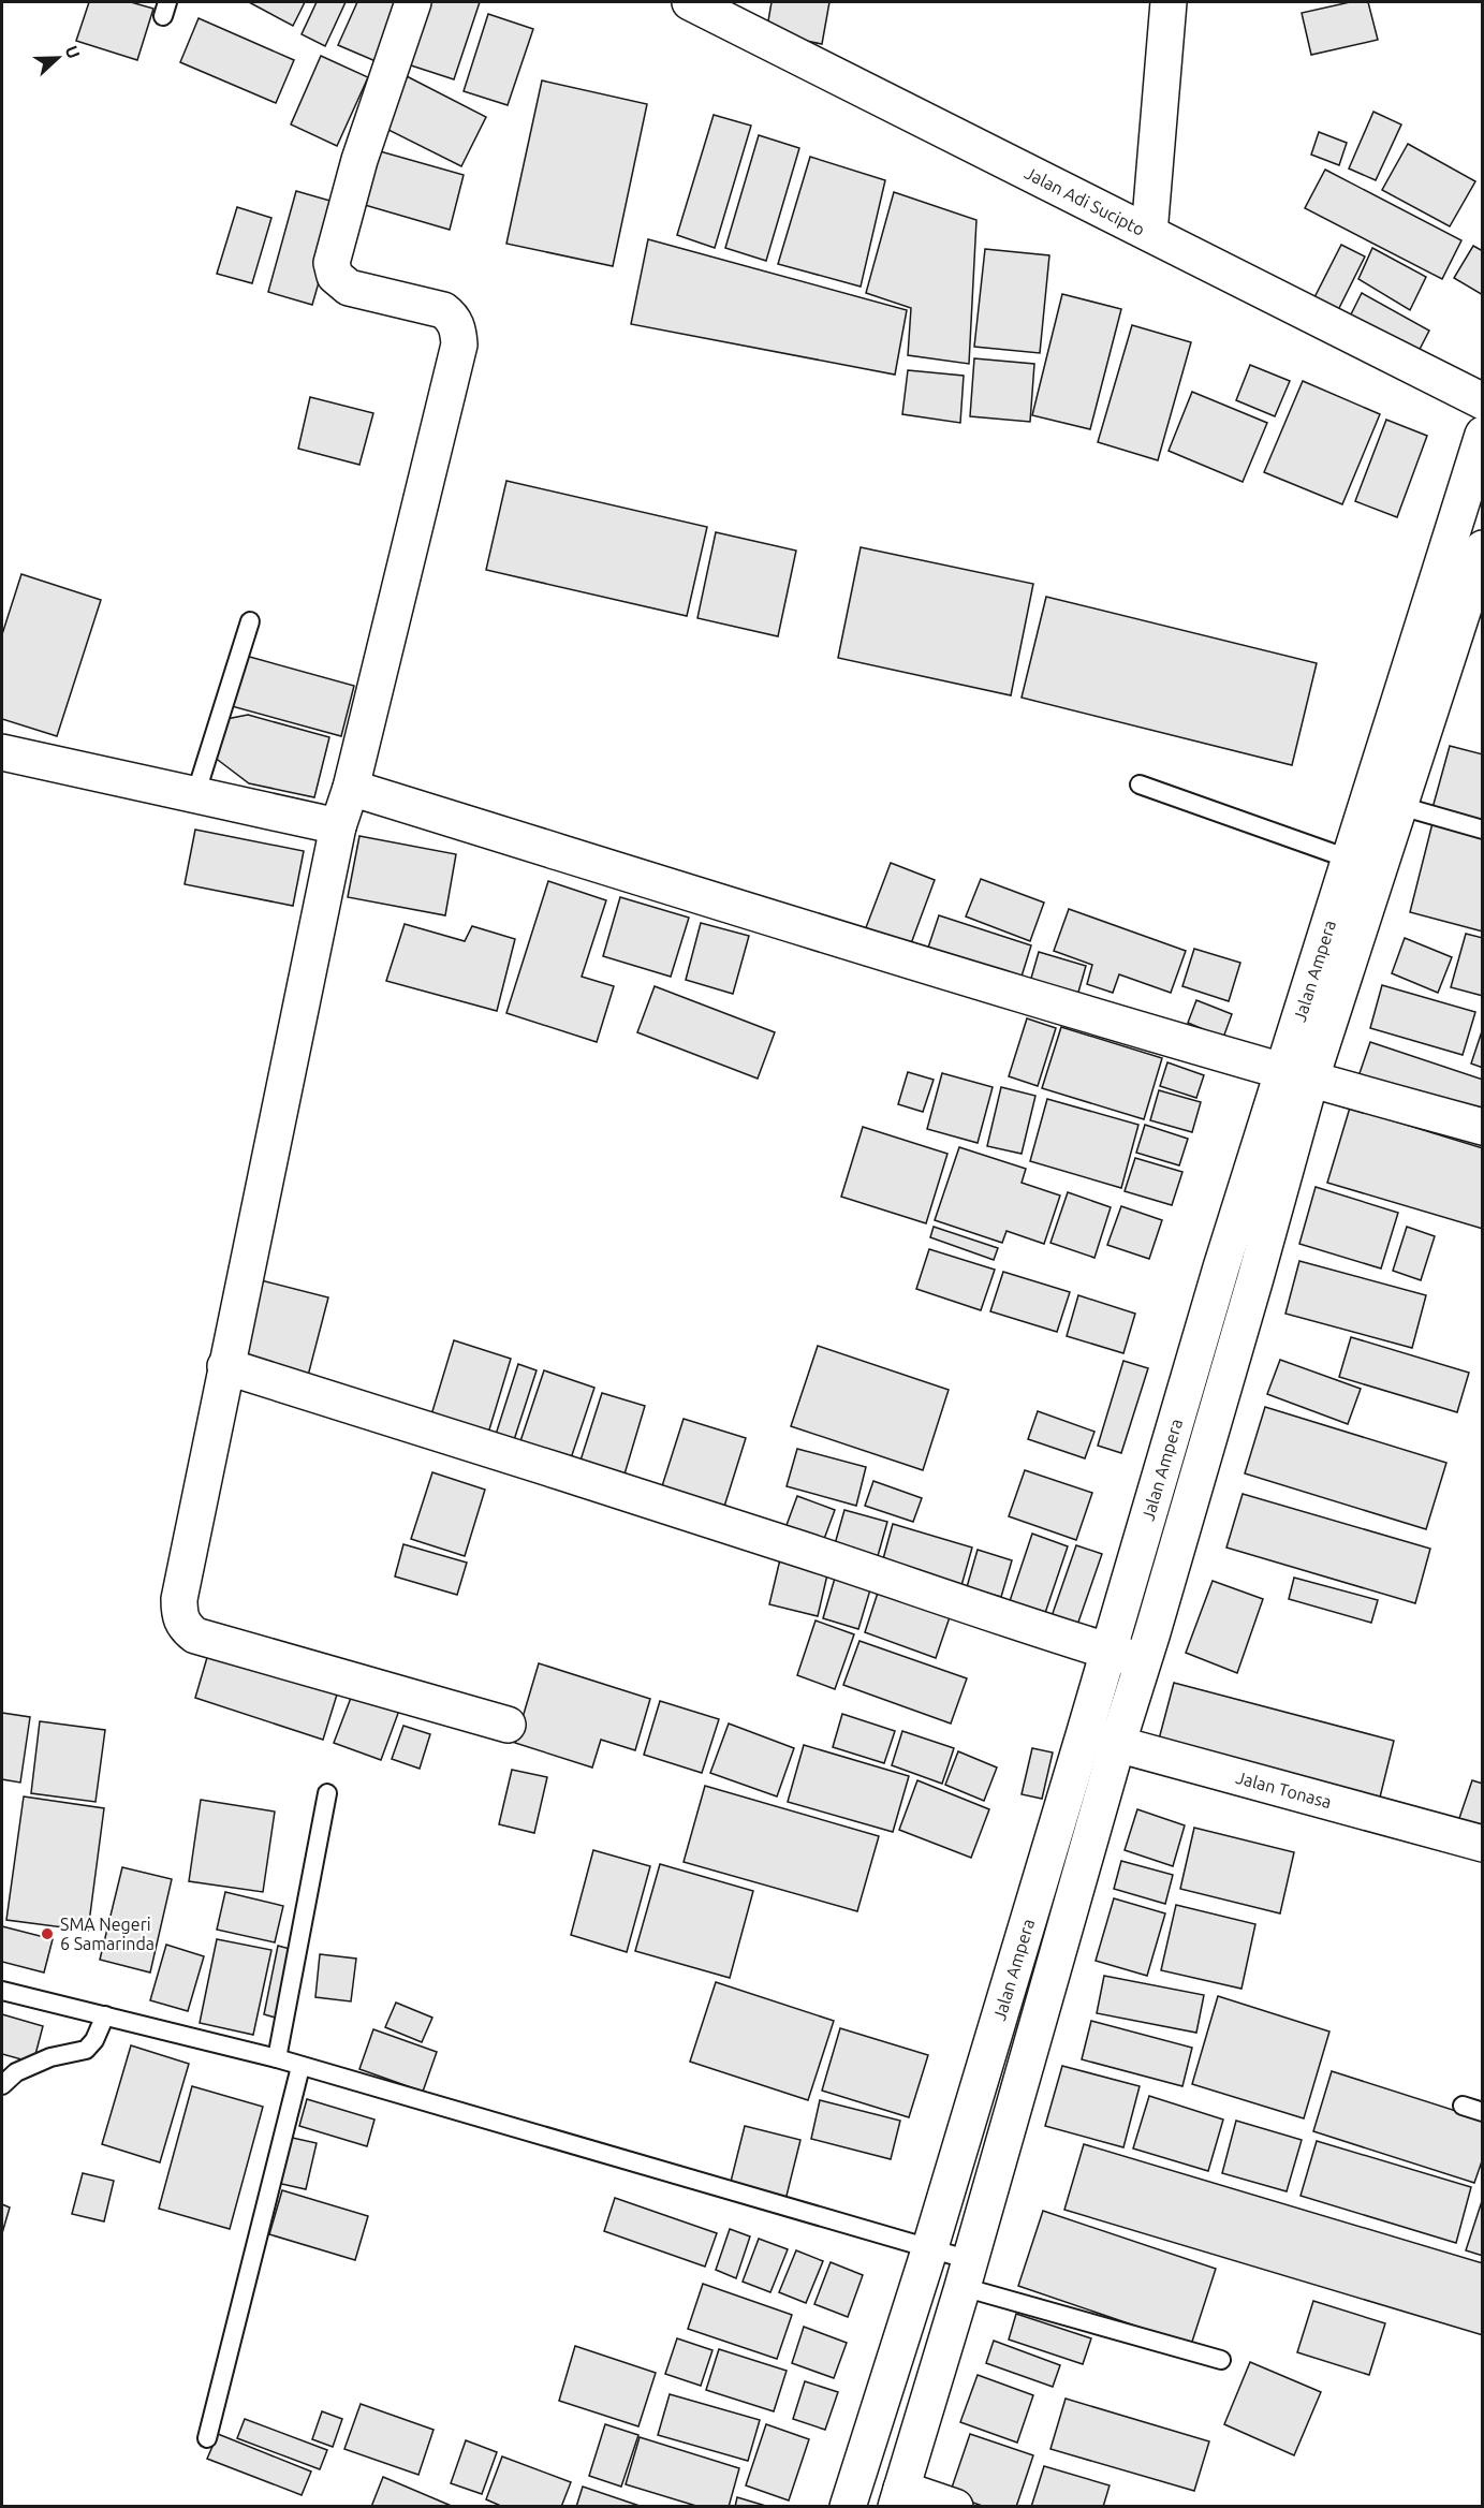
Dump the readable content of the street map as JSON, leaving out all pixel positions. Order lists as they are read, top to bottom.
{
  "streets": {
    "street": ["Jalan Adi Sucipto", "Jalan Ampera", "Jalan Tonasa"]
  },
  "crossings": [
    ["Jalan Ampera", "Jalan Tonasa"]
  ],
  "places": ["SMA Negeri 6 Samarinda"],
  "north": "right"
}
